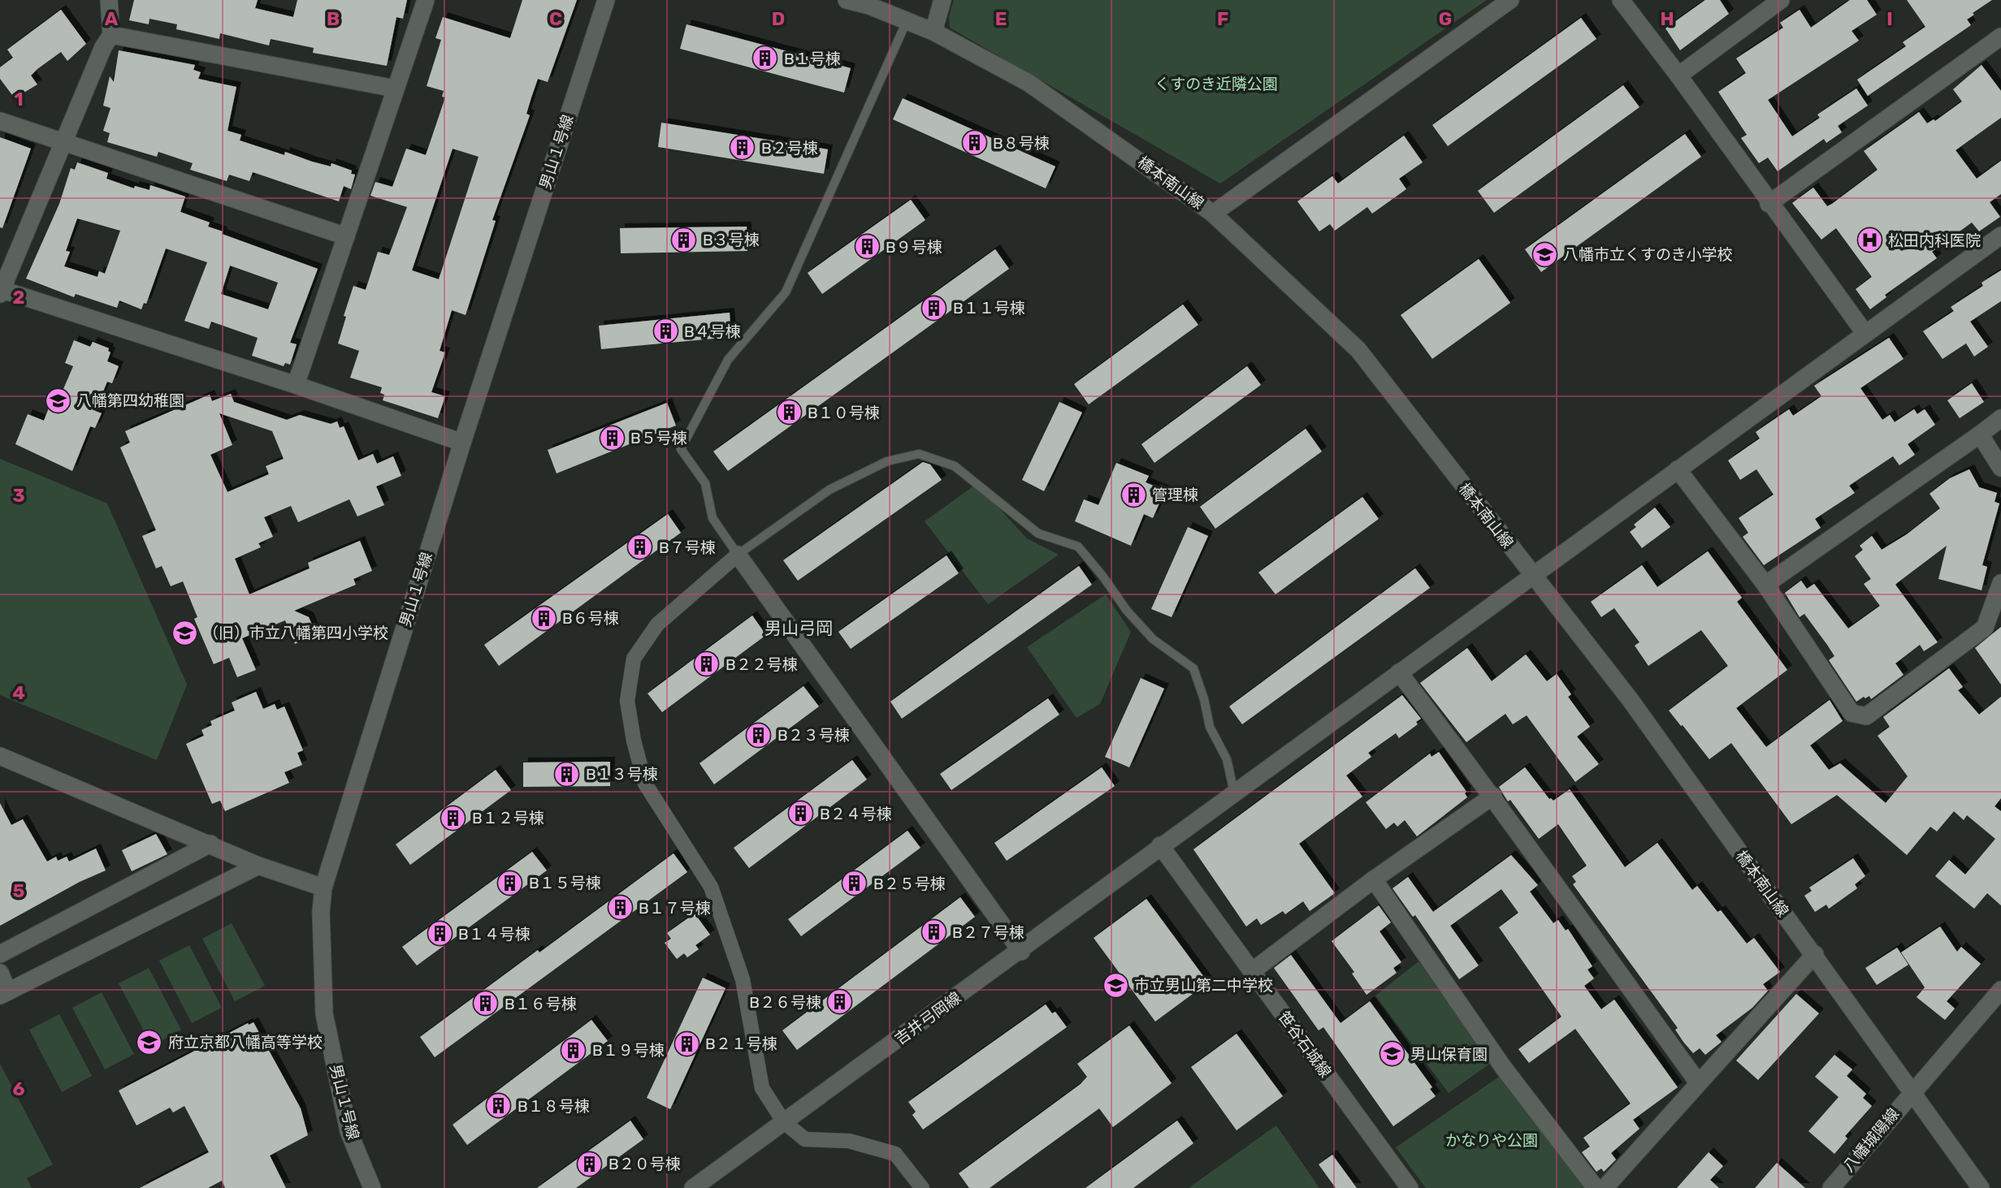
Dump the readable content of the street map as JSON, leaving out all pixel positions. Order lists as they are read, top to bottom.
{
  "streets": {
    "street": [
      "男山１号線",
      "橋本南山線",
      "吉井弓岡線",
      "笹谷石城線",
      "八幡城陽線"
    ]
  },
  "crossings": [
    ["橋本南山線", "吉井弓岡線"],
    ["橋本南山線", "八幡城陽線"],
    ["吉井弓岡線", "笹谷石城線"]
  ],
  "districts": ["男山弓岡"],
  "parks": ["くすのき近隣公園", "かなりや公園"],
  "places": {
    "building": [
      "B１号棟",
      "B８号棟",
      "B２号棟",
      "B３号棟",
      "B９号棟",
      "B１１号棟",
      "B４号棟",
      "B１０号棟",
      "B５号棟",
      "管理棟",
      "B７号棟",
      "B６号棟",
      "B２２号棟",
      "B２３号棟",
      "B１３号棟",
      "B２４号棟",
      "B１２号棟",
      "B１５号棟",
      "B２５号棟",
      "B１７号棟",
      "B２７号棟",
      "B１４号棟",
      "B２６号棟",
      "B１６号棟",
      "B２１号棟",
      "B１９号棟",
      "B１８号棟",
      "B２０号棟"
    ],
    "hospital": ["松田内科医院"],
    "school or university": [
      "八幡市立くすのき小学校",
      "八幡第四幼稚園",
      "（旧）市立八幡第四小学校",
      "市立男山第二中学校",
      "府立京都八幡高等学校",
      "男山保育園"
    ]
  },
  "grid": {
    "columns": [
      "A",
      "B",
      "C",
      "D",
      "E",
      "F",
      "G",
      "H",
      "I"
    ],
    "rows": [
      "1",
      "2",
      "3",
      "4",
      "5",
      "6"
    ]
  }
}
